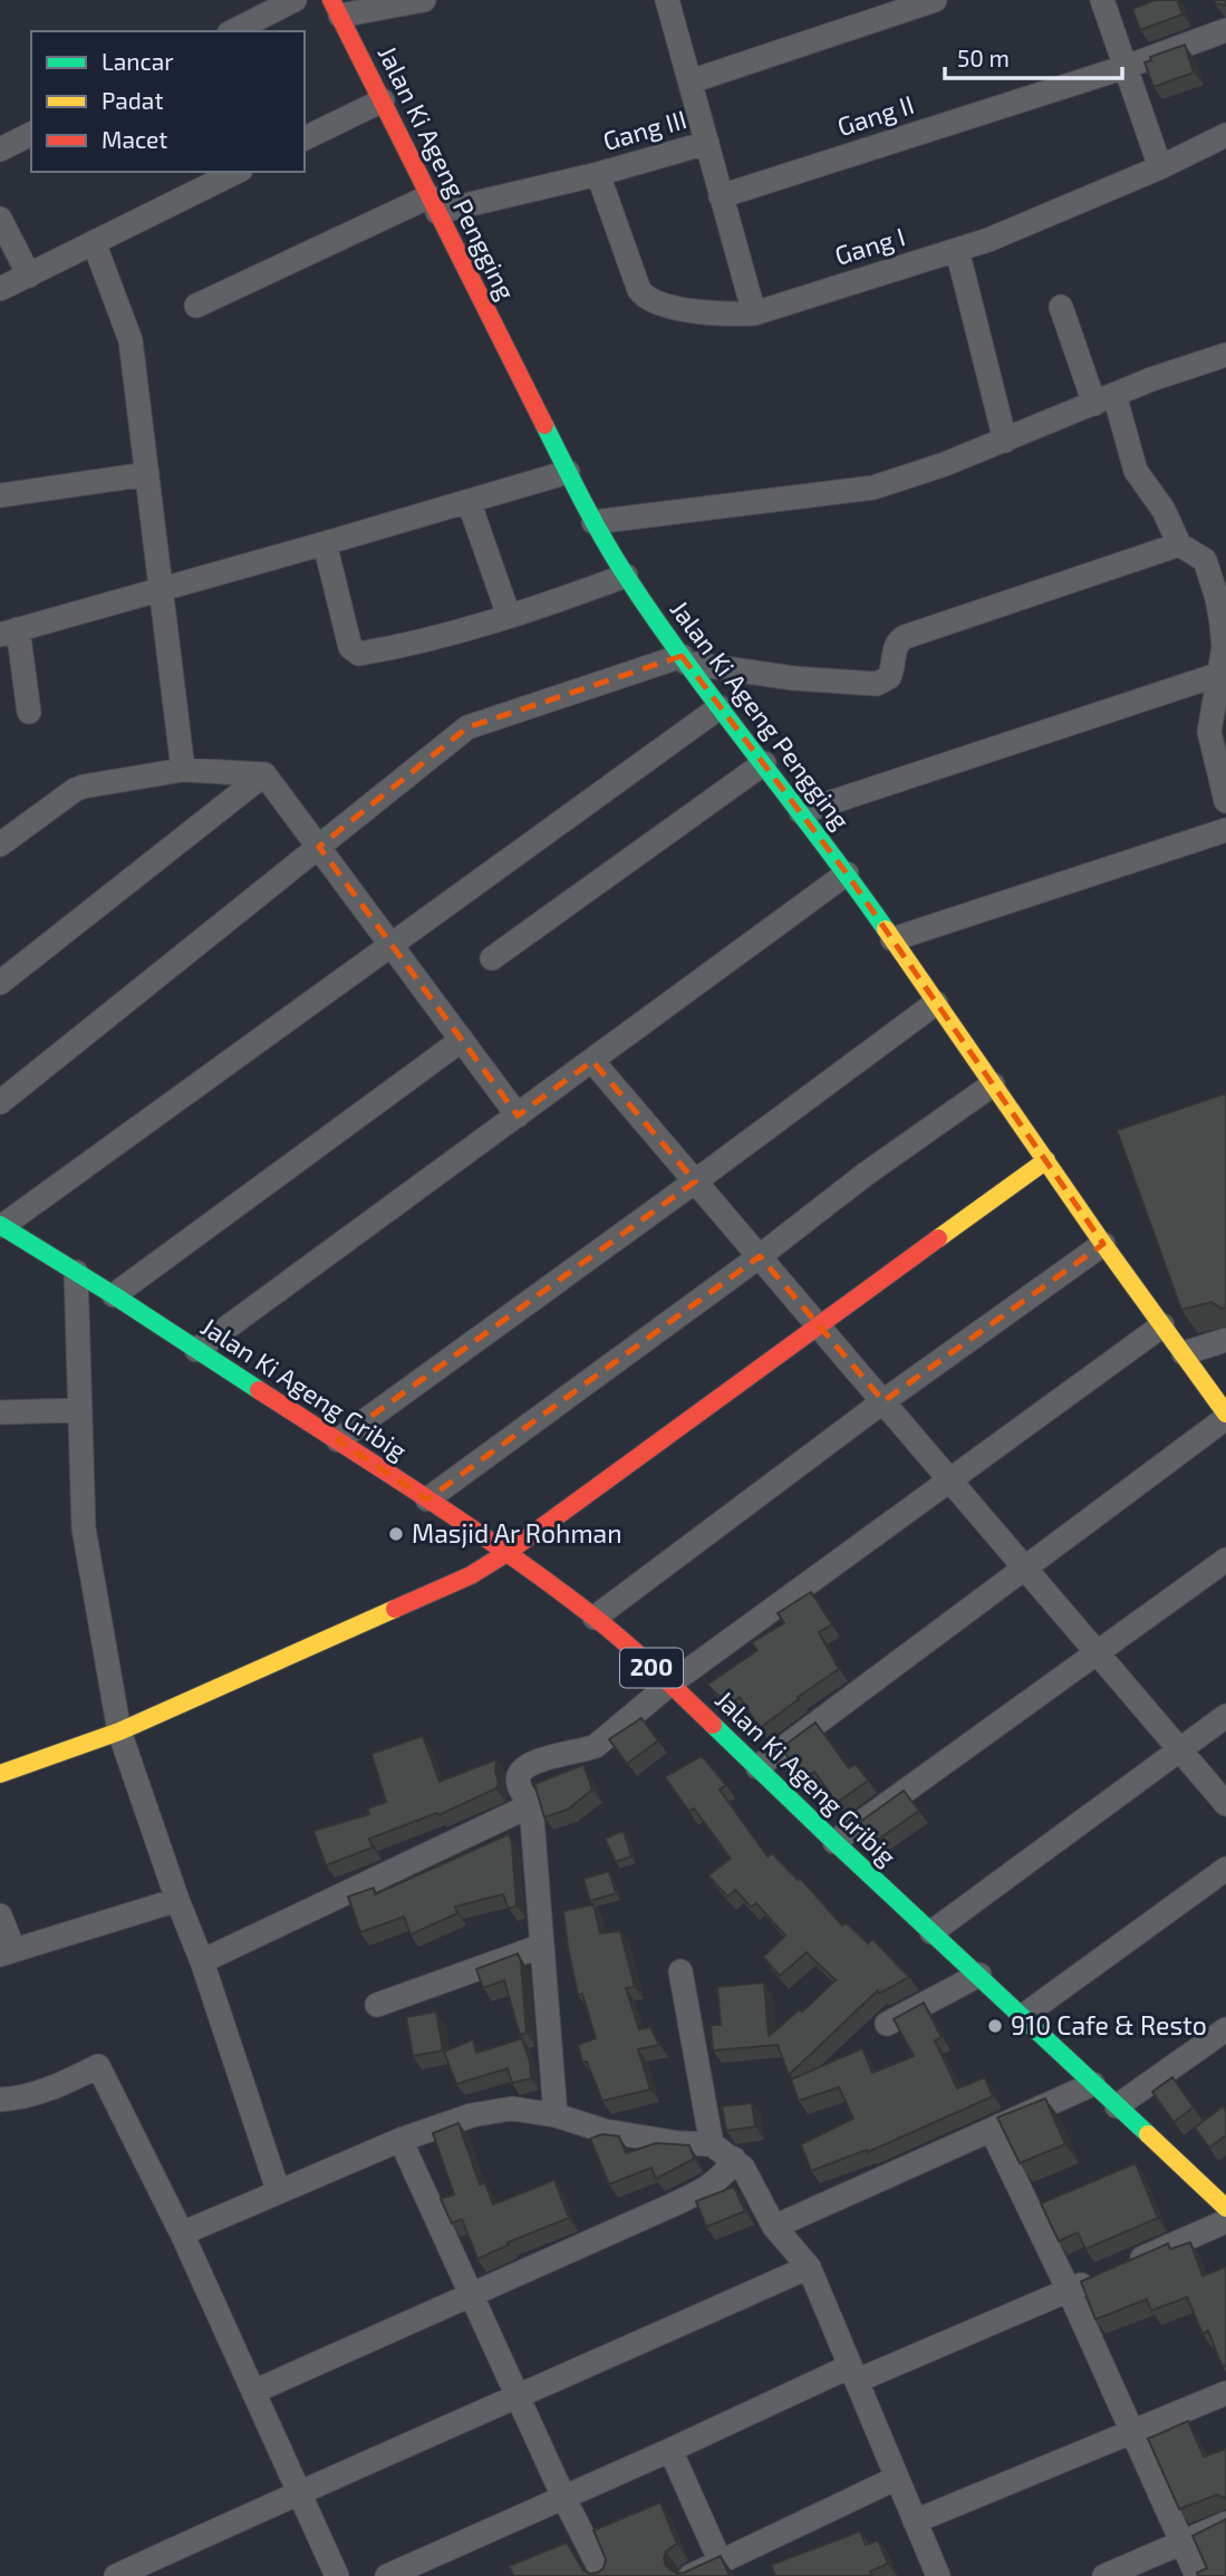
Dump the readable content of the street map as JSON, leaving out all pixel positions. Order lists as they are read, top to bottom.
{
  "streets": {
    "street": [
      "Gang II",
      "Gang III",
      "Jalan Ki Ageng Pengging",
      "Gang I",
      "Jalan Ki Ageng Gribig",
      "200"
    ]
  },
  "crossings": [
    ["Gang III", "Jalan Ki Ageng Pengging"],
    ["Gang III", "Gang I"]
  ],
  "places": ["Masjid Ar Rohman", "910 Cafe & Resto"],
  "legend": ["Lancar", "Padat", "Macet"],
  "scale_bar": "50 m"
}
